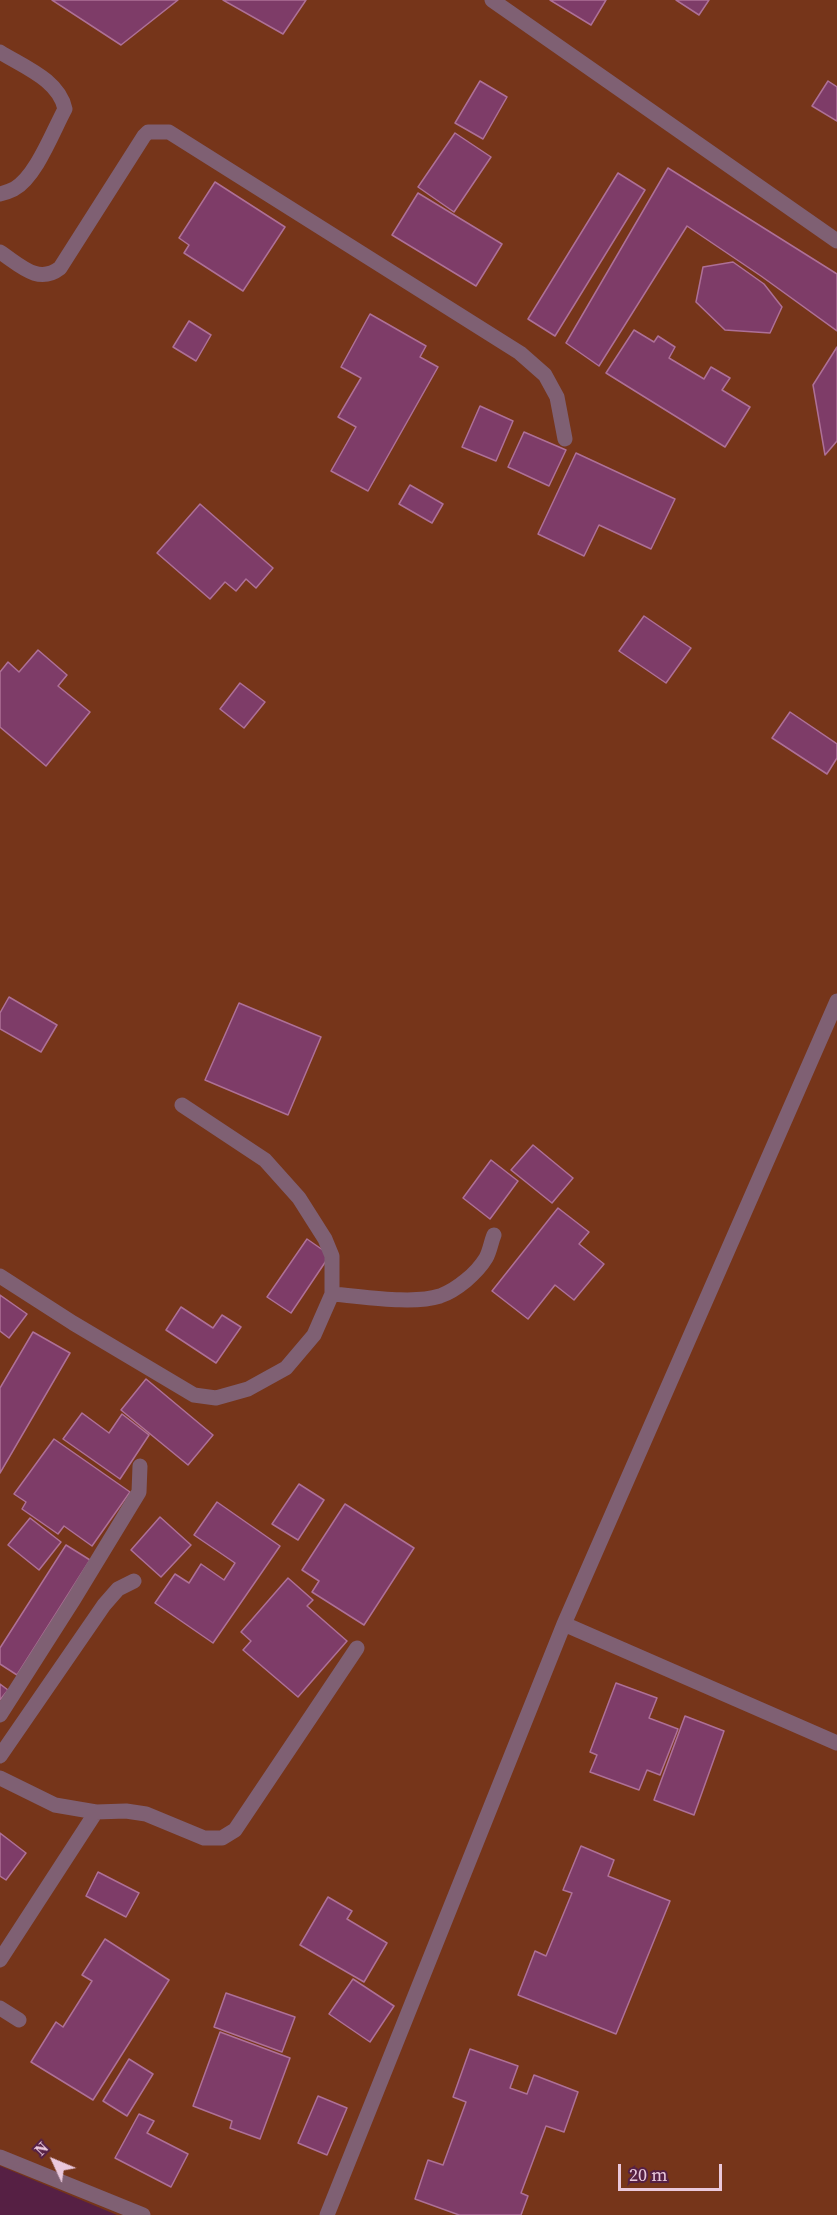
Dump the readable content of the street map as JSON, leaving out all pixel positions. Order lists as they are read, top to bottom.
{
  "scale_bar": "20 m",
  "north": "top left"
}
